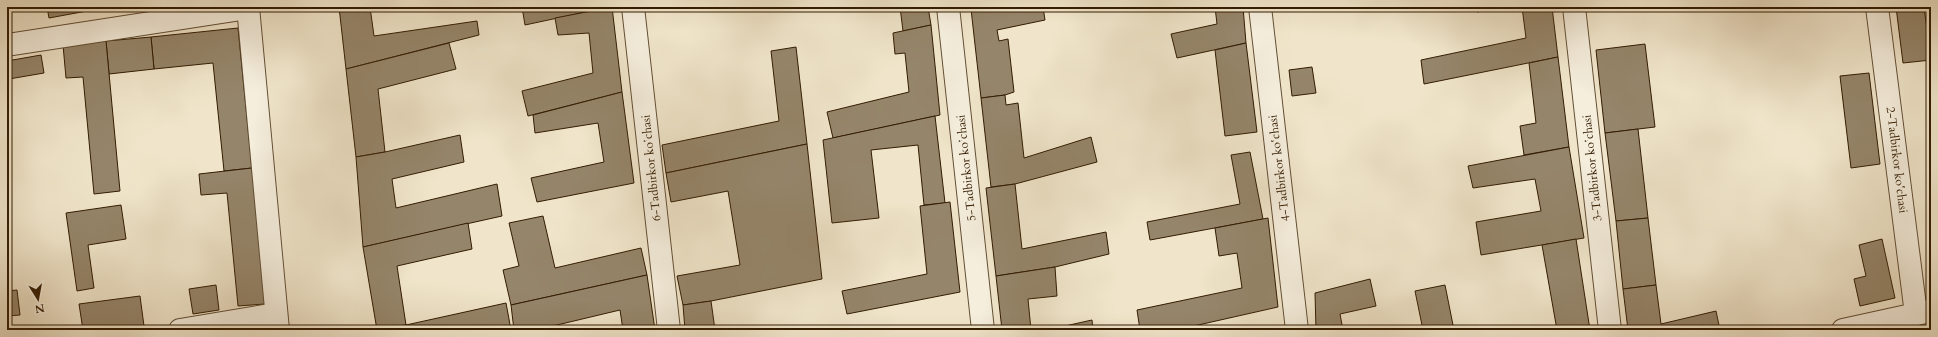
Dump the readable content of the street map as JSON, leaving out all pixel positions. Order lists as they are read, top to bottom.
{
  "streets": {
    "street": [
      "2-Tadbirkor koʻchasi",
      "6-Tadbirkor koʻchasi",
      "5-Tadbirkor koʻchasi",
      "4-Tadbirkor koʻchasi",
      "3-Tadbirkor koʻchasi"
    ]
  },
  "north": "bottom"
}
